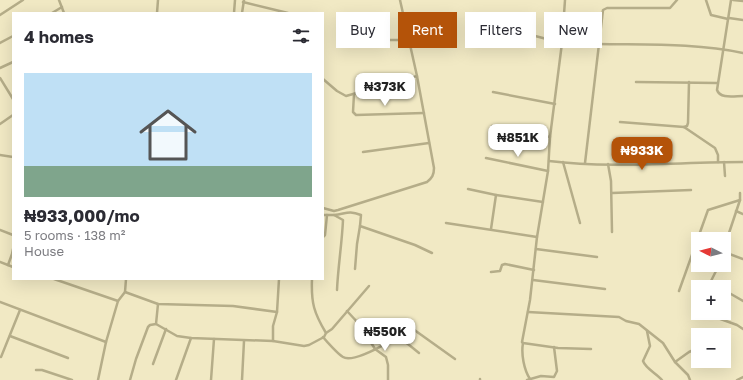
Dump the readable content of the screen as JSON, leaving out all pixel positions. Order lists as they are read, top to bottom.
{
  "north": "left",
  "page": {
    "chip": [
      "Buy",
      "Rent",
      "Filters",
      "New"
    ],
    "heading": "4 homes",
    "list": [
      {
        "name": "₦933,000/mo",
        "note": "5 rooms · 138 m² · House"
      }
    ],
    "price": [
      "₦373K",
      "₦851K",
      "₦933K",
      "₦550K"
    ],
    "map_buttons": ["+", "−"]
  }
}
